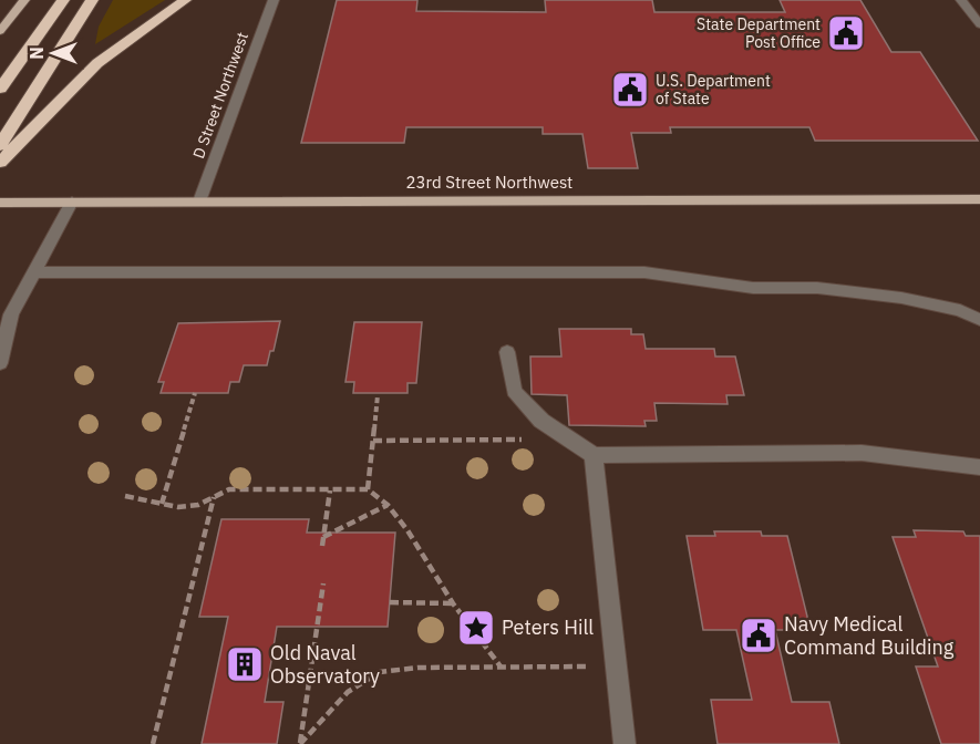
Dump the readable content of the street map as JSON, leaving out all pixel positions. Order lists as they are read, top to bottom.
{
  "streets": {
    "main road": ["23rd Street Northwest"],
    "street": ["D Street Northwest"]
  },
  "crossings": [
    ["D Street Northwest", "23rd Street Northwest"]
  ],
  "places": {
    "public building": ["State Department Post Office", "U.S. Department of State", "Navy Medical Command Building"],
    "place": ["Peters Hill"],
    "building": ["Old Naval Observatory"]
  },
  "north": "left"
}
